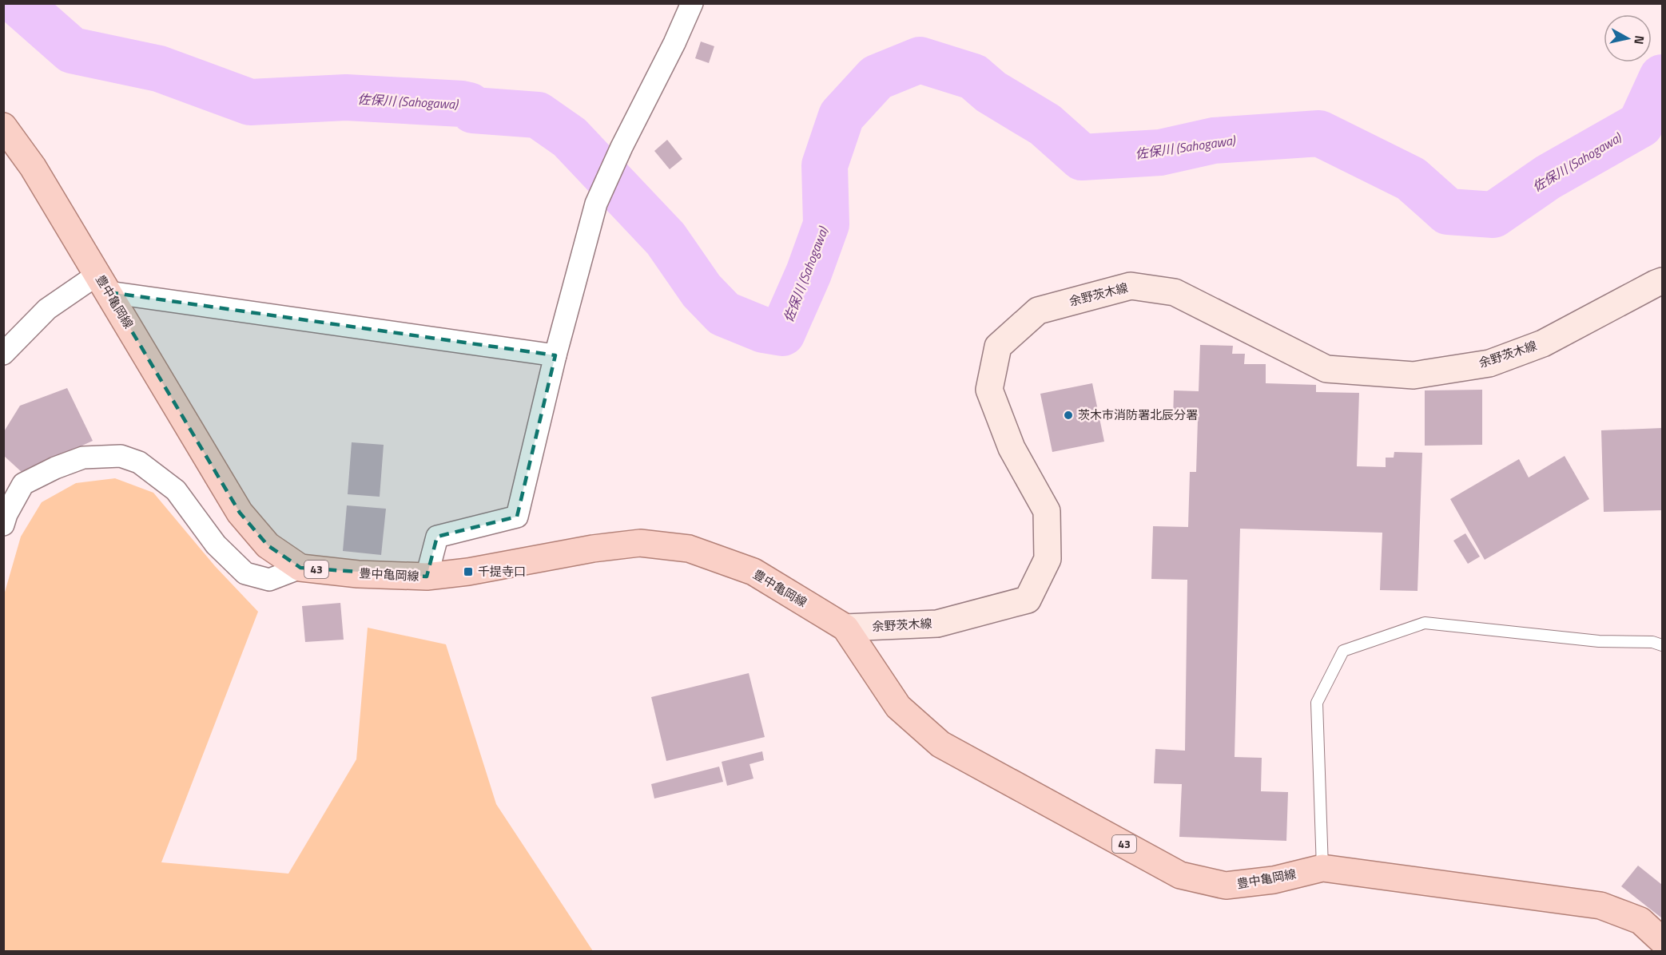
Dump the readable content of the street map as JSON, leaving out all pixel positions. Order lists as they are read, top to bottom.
{
  "streets": {
    "main road": ["余野茨木線", "豊中亀岡線", "43"]
  },
  "crossings": [
    ["余野茨木線", "豊中亀岡線"]
  ],
  "water": ["佐保川 (Sahogawa)"],
  "places": {
    "other": ["茨木市消防署北辰分署"],
    "transit": ["千提寺口"]
  },
  "north": "right"
}
